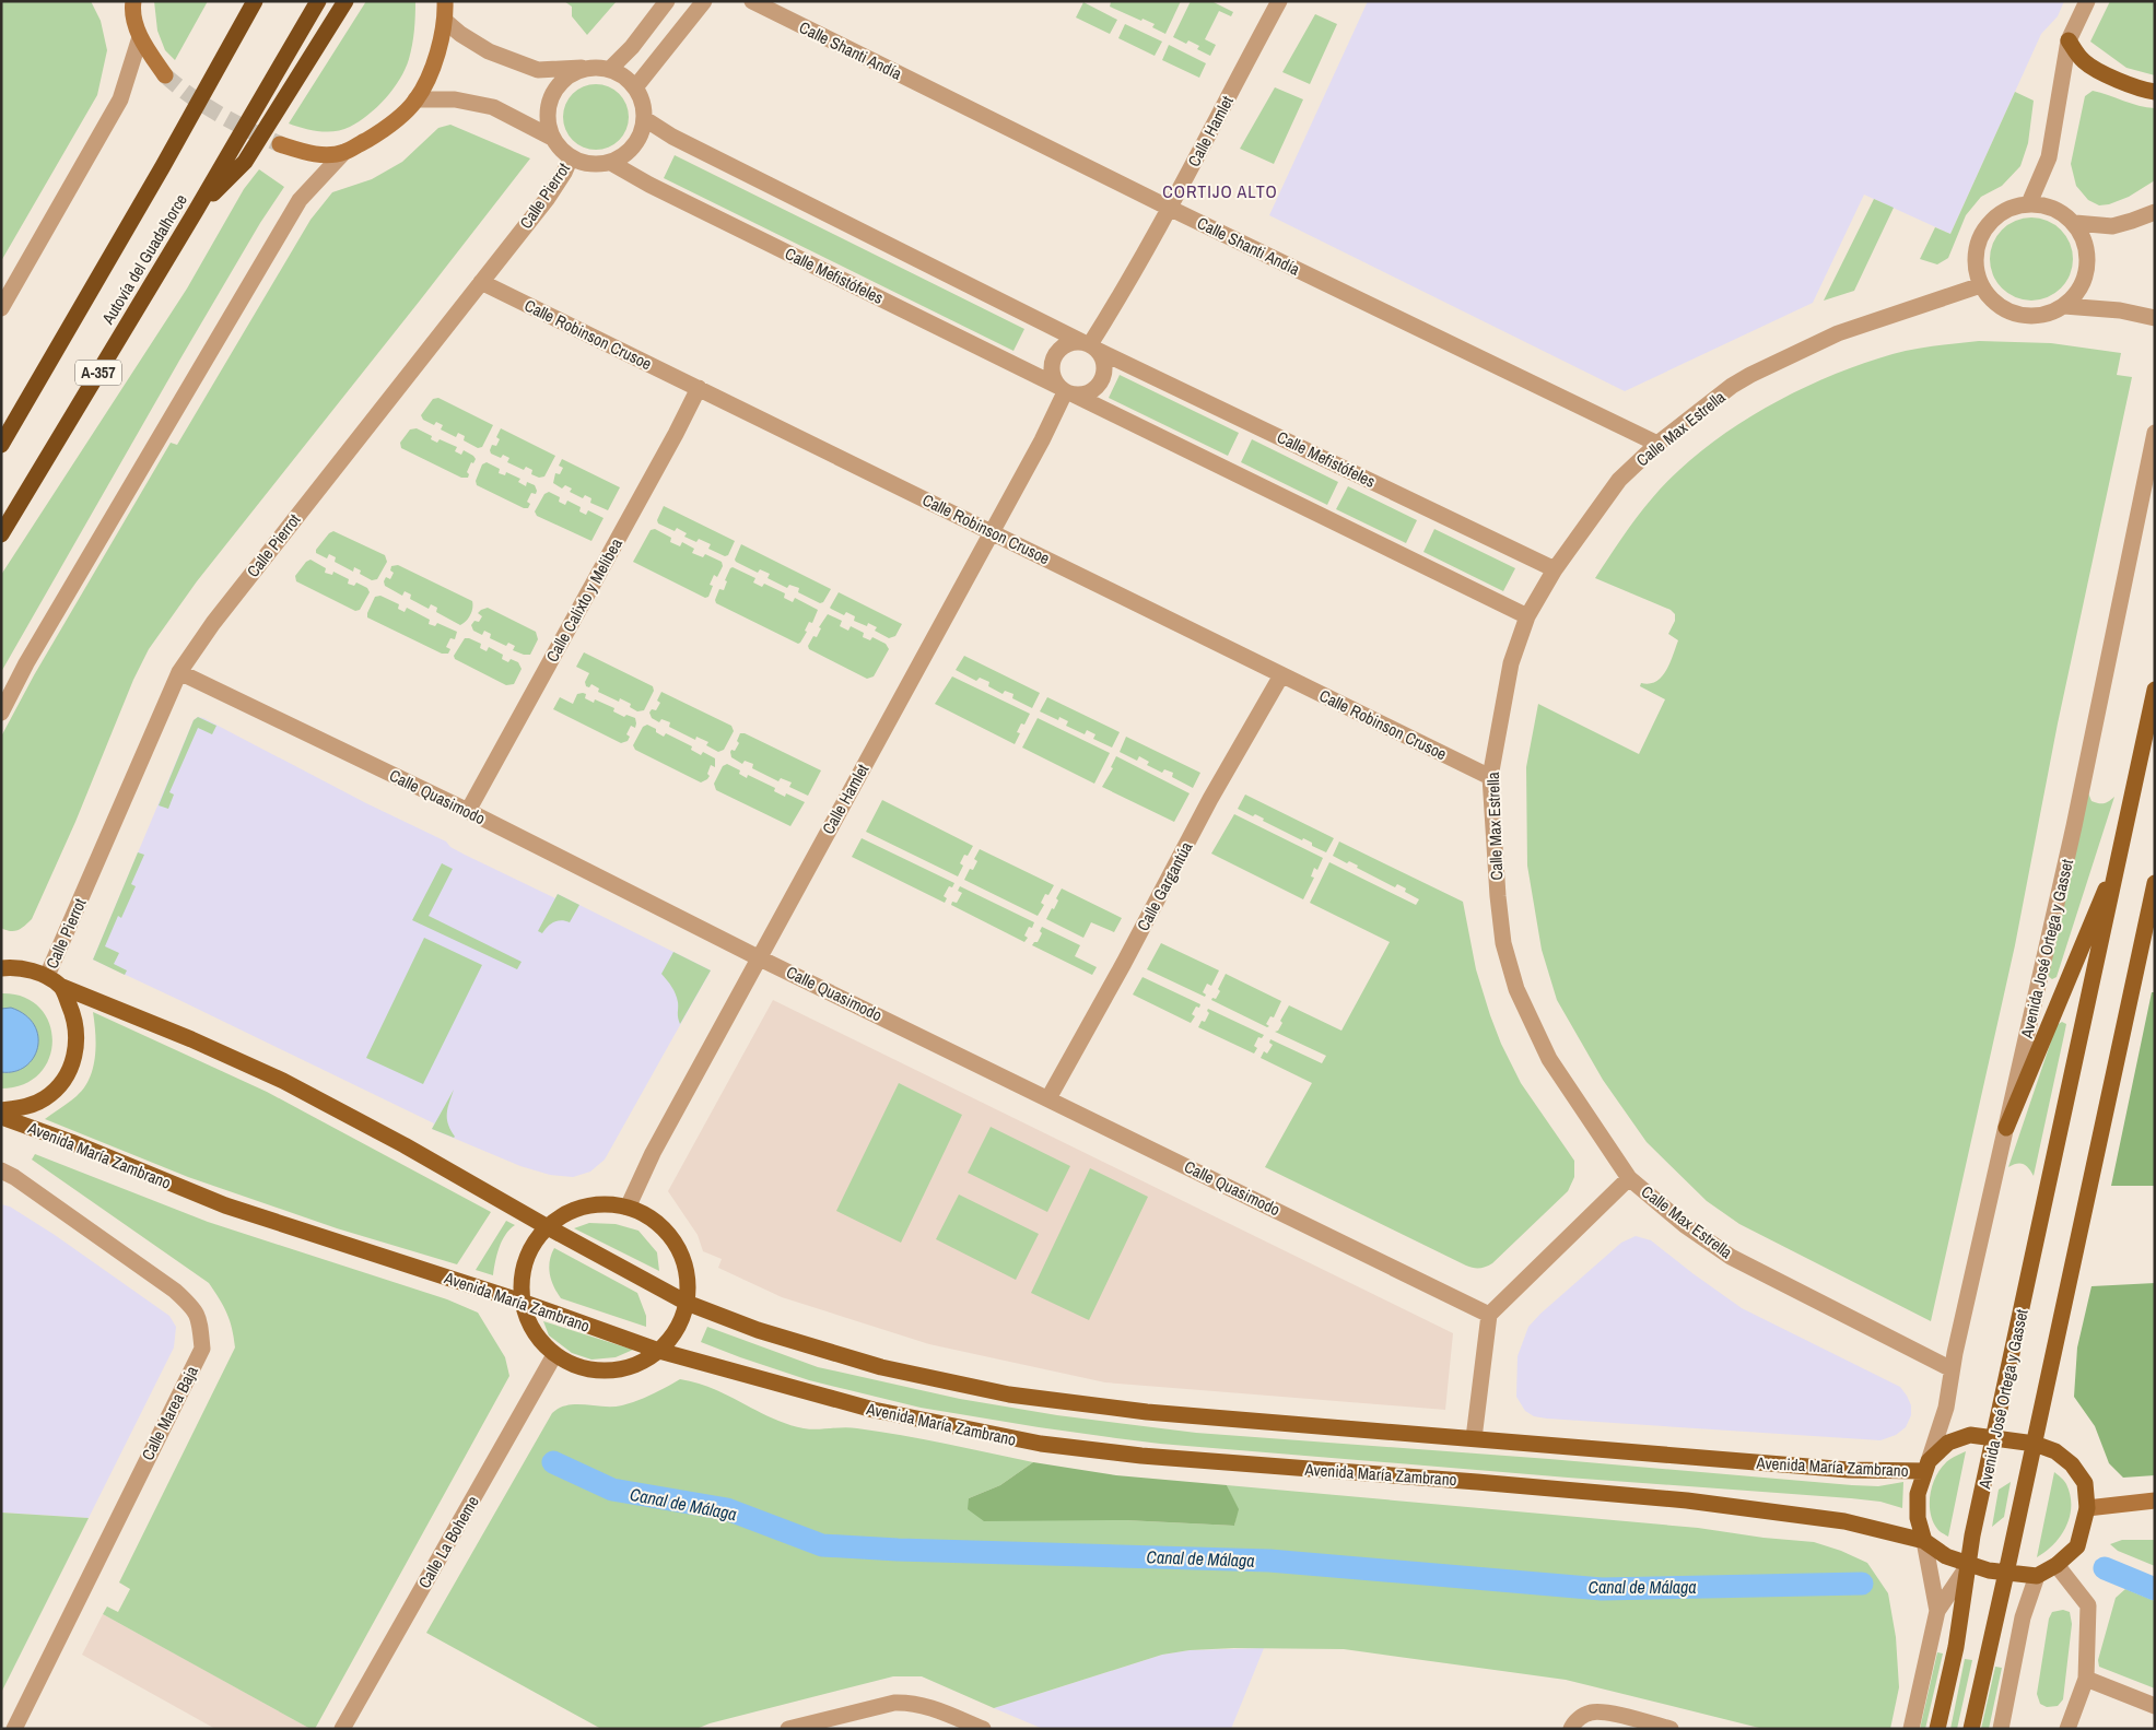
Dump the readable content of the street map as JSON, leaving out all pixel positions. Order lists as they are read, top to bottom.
{
  "streets": {
    "highway": ["Autovía del Guadalhorce", "A-357"],
    "main road": ["Avenida José Ortega y Gasset", "Avenida María Zambrano"],
    "street": [
      "Calle Shanti Andía",
      "Calle Hamlet",
      "Calle Pierrot",
      "Calle Mefistófeles",
      "Calle Robinson Crusoe",
      "Calle Max Estrella",
      "Calle Calixto y Melibea",
      "Calle Quasimodo",
      "Calle Gargantúa",
      "Calle Marea Baja",
      "Calle La Boheme"
    ]
  },
  "crossings": [
    ["Calle Shanti Andía", "Calle Hamlet"],
    ["Calle Shanti Andía", "Calle Max Estrella"],
    ["Calle Hamlet", "Calle Mefistófeles"],
    ["Calle Hamlet", "Calle Robinson Crusoe"],
    ["Calle Hamlet", "Calle Quasimodo"],
    ["Calle Pierrot", "Calle Mefistófeles"],
    ["Calle Pierrot", "Calle Robinson Crusoe"],
    ["Calle Pierrot", "Calle Quasimodo"],
    ["Calle Pierrot", "Avenida María Zambrano"],
    ["Calle Mefistófeles", "Calle Max Estrella"],
    ["Calle Robinson Crusoe", "Calle Max Estrella"],
    ["Calle Robinson Crusoe", "Calle Calixto y Melibea"],
    ["Calle Robinson Crusoe", "Calle Gargantúa"],
    ["Calle Max Estrella", "Avenida José Ortega y Gasset"],
    ["Calle Calixto y Melibea", "Calle Quasimodo"],
    ["Calle Quasimodo", "Calle Gargantúa"],
    ["Avenida José Ortega y Gasset", "Avenida María Zambrano"]
  ],
  "districts": ["CORTIJO ALTO"],
  "water": ["Canal de Málaga"]
}
